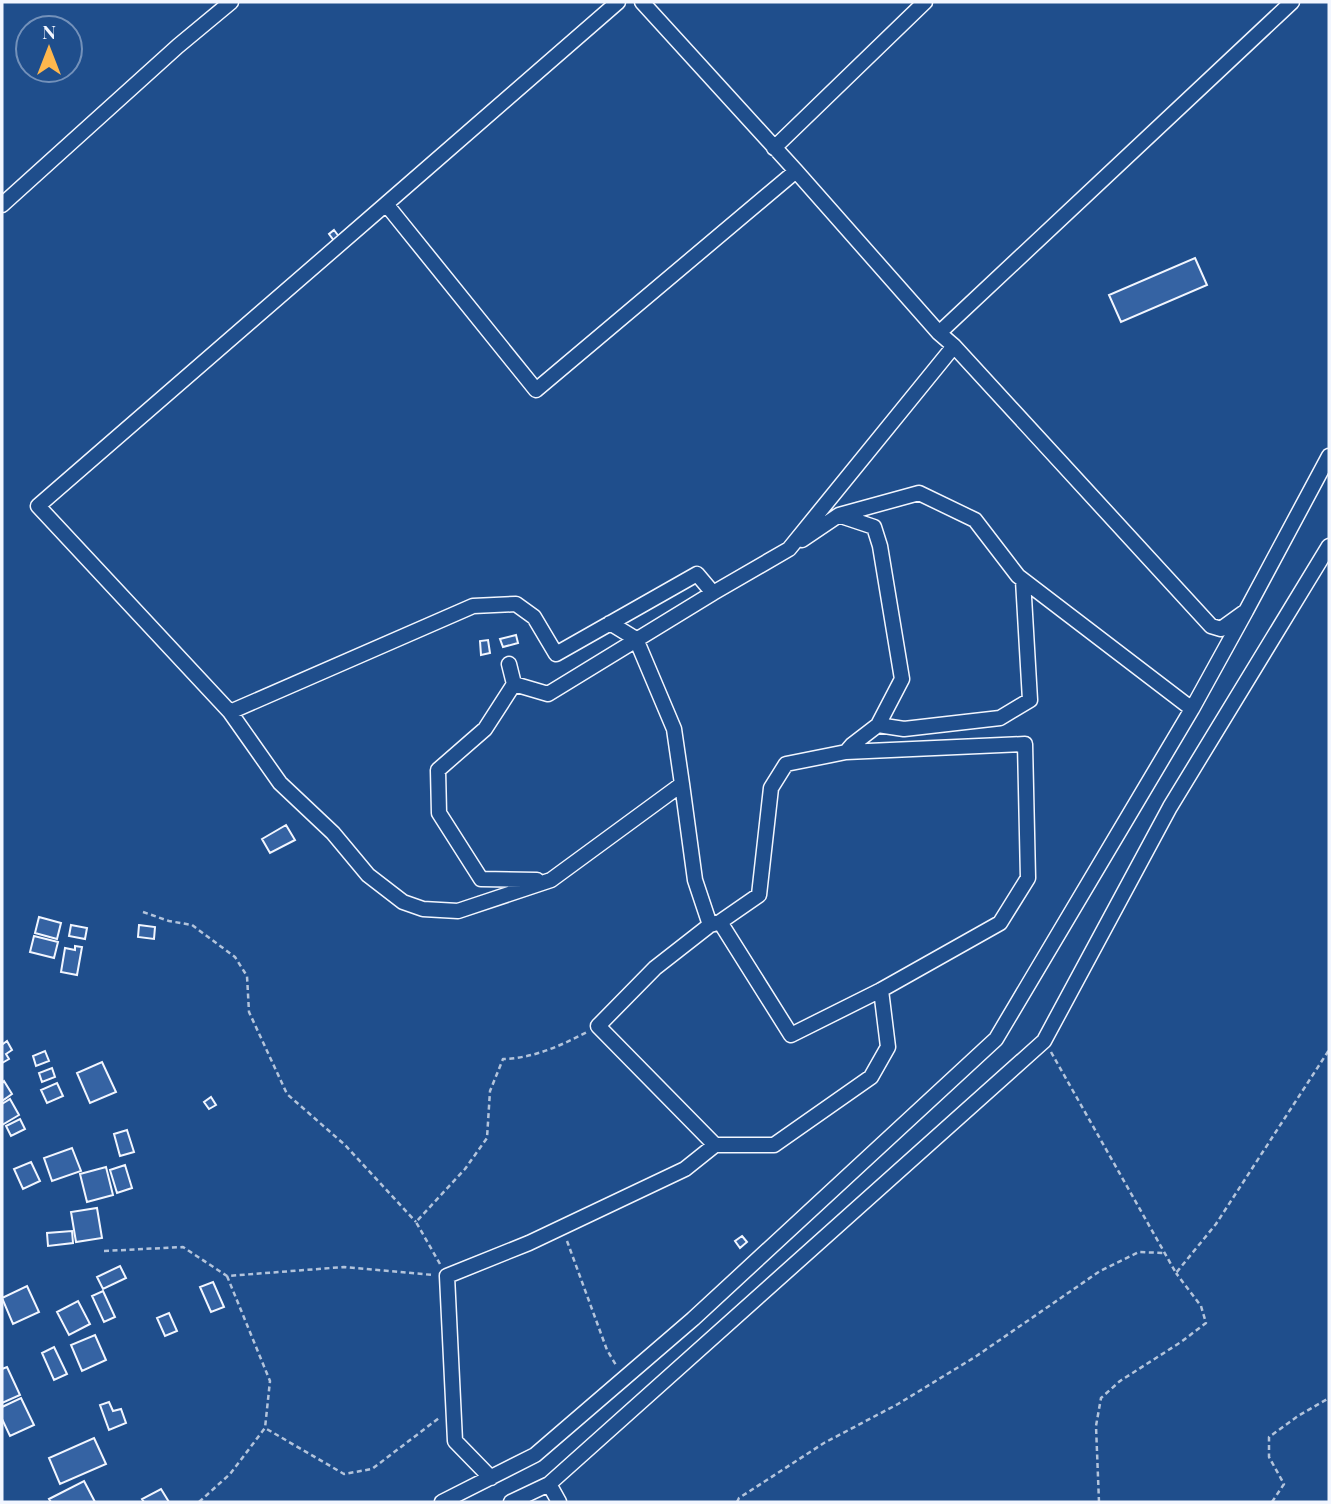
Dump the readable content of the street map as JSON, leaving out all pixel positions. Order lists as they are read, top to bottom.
{
  "north": "top"
}
